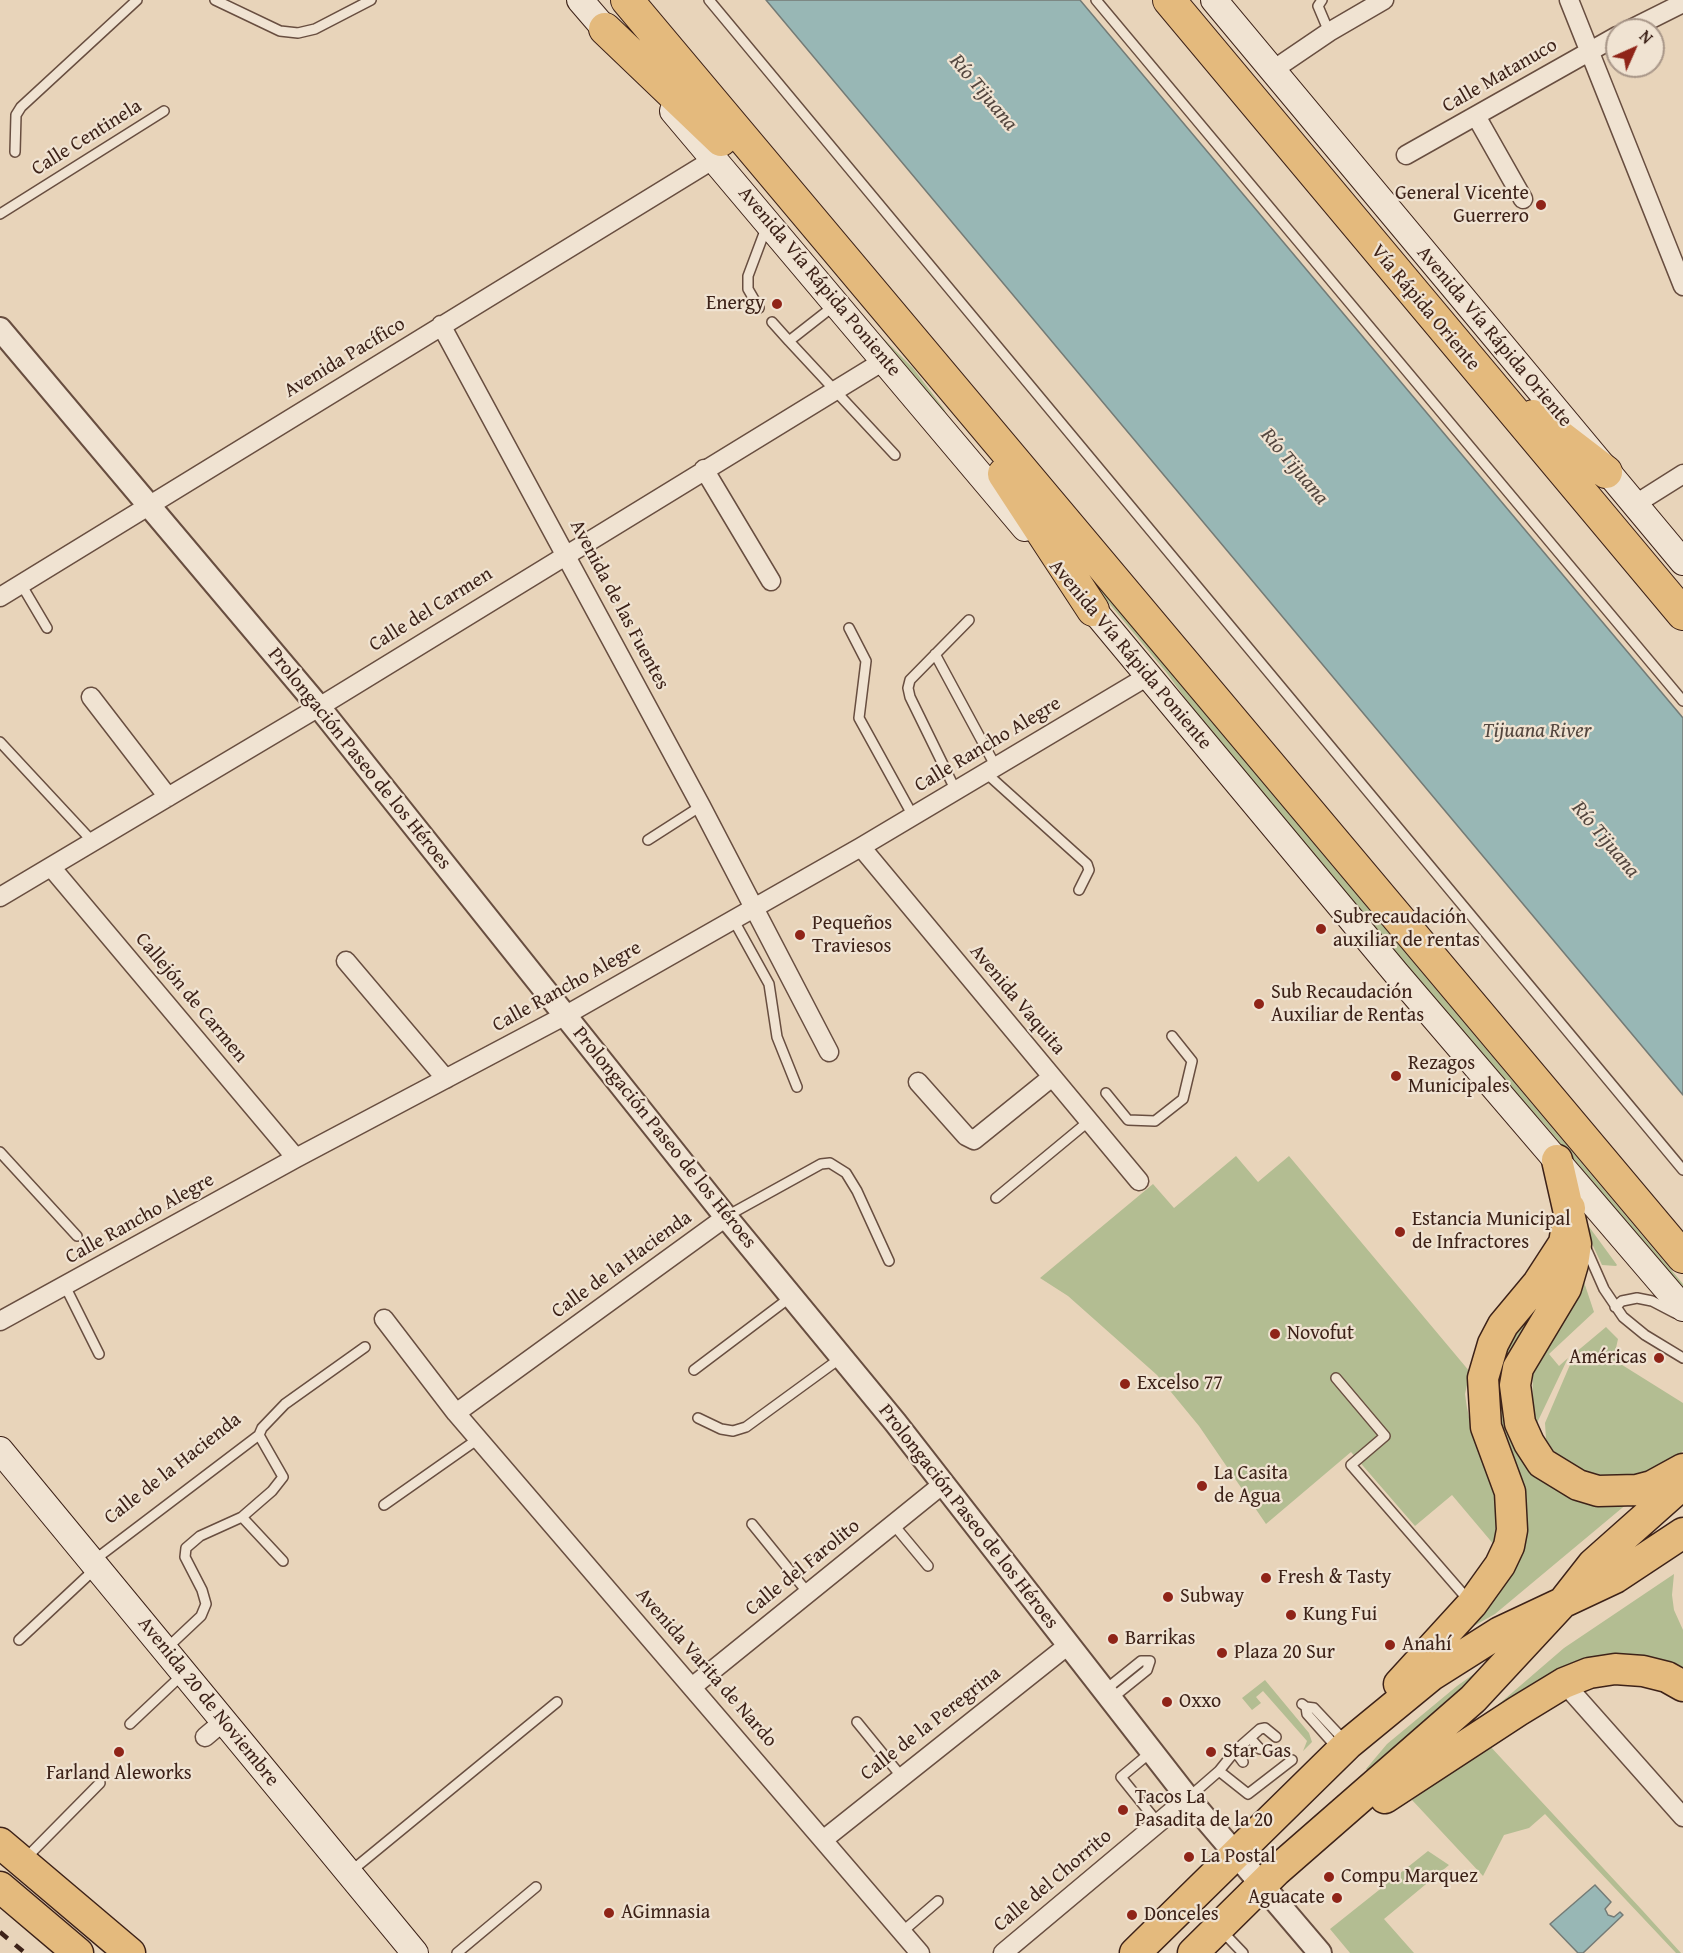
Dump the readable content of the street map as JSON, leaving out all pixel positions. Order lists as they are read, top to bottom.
{
  "streets": {
    "highway": ["Avenida Vía Rápida Poniente", "Vía Rápida Oriente"],
    "main road": ["Avenida Vía Rápida Oriente", "Avenida 20 de Noviembre"],
    "street": [
      "Calle Matanuco",
      "Avenida Pacífico",
      "Avenida de las Fuentes",
      "Calle del Carmen",
      "Calle Rancho Alegre",
      "Prolongación Paseo de los Héroes",
      "Callejón de Carmen",
      "Avenida Vaquita",
      "Calle de la Hacienda",
      "Calle del Farolito",
      "Avenida Varita de Nardo",
      "Calle de la Peregrina",
      "Calle del Chorrito"
    ],
    "lane": ["Calle Centinela"]
  },
  "crossings": [
    ["Avenida Vía Rápida Poniente", "Avenida Pacífico"],
    ["Avenida Vía Rápida Poniente", "Calle del Carmen"],
    ["Avenida Vía Rápida Poniente", "Calle Rancho Alegre"],
    ["Avenida Pacífico", "Avenida de las Fuentes"],
    ["Avenida Pacífico", "Prolongación Paseo de los Héroes"],
    ["Avenida de las Fuentes", "Calle del Carmen"],
    ["Avenida de las Fuentes", "Calle Rancho Alegre"],
    ["Calle del Carmen", "Prolongación Paseo de los Héroes"],
    ["Calle del Carmen", "Callejón de Carmen"],
    ["Calle Rancho Alegre", "Prolongación Paseo de los Héroes"],
    ["Calle Rancho Alegre", "Callejón de Carmen"],
    ["Calle Rancho Alegre", "Avenida Vaquita"],
    ["Prolongación Paseo de los Héroes", "Calle de la Hacienda"],
    ["Prolongación Paseo de los Héroes", "Calle del Farolito"],
    ["Prolongación Paseo de los Héroes", "Calle de la Peregrina"],
    ["Prolongación Paseo de los Héroes", "Calle del Chorrito"],
    ["Calle de la Hacienda", "Avenida Varita de Nardo"],
    ["Calle de la Hacienda", "Avenida 20 de Noviembre"],
    ["Calle del Farolito", "Avenida Varita de Nardo"],
    ["Avenida Varita de Nardo", "Calle de la Peregrina"]
  ],
  "water": ["Río Tijuana", "Tijuana River"],
  "places": [
    "General Vicente Guerrero",
    "Energy",
    "Subrecaudación auxiliar de rentas",
    "Pequeños Traviesos",
    "Sub Recaudación Auxiliar de Rentas",
    "Rezagos Municipales",
    "Estancia Municipal de Infractores",
    "Novofut",
    "Américas",
    "Excelso 77",
    "La Casita de Agua",
    "Fresh & Tasty",
    "Subway",
    "Kung Fui",
    "Barrikas",
    "Anahí",
    "Plaza 20 Sur",
    "Oxxo",
    "Farland Aleworks",
    "Star Gas",
    "Tacos La Pasadita de la 20",
    "La Postal",
    "Compu Marquez",
    "Aguacate",
    "AGimnasia",
    "Donceles"
  ],
  "north": "top right"
}
